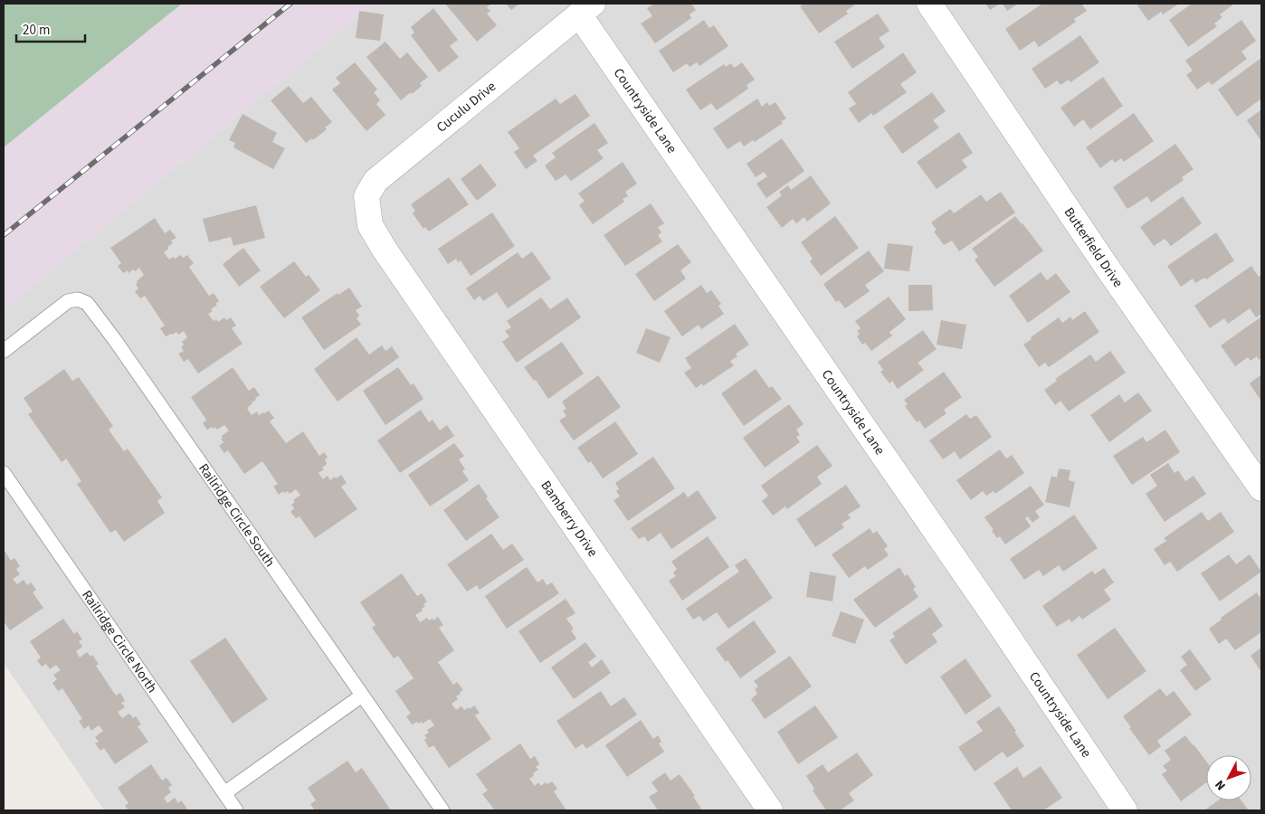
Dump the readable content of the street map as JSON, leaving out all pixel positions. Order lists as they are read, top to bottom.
{
  "streets": {
    "street": [
      "Cuculu Drive",
      "Countryside Lane",
      "Butterfield Drive",
      "Bamberry Drive"
    ],
    "lane": ["Railridge Circle South", "Railridge Circle North"]
  },
  "crossings": [
    ["Cuculu Drive", "Countryside Lane"],
    ["Cuculu Drive", "Bamberry Drive"]
  ],
  "scale_bar": "20 m",
  "north": "bottom left"
}
